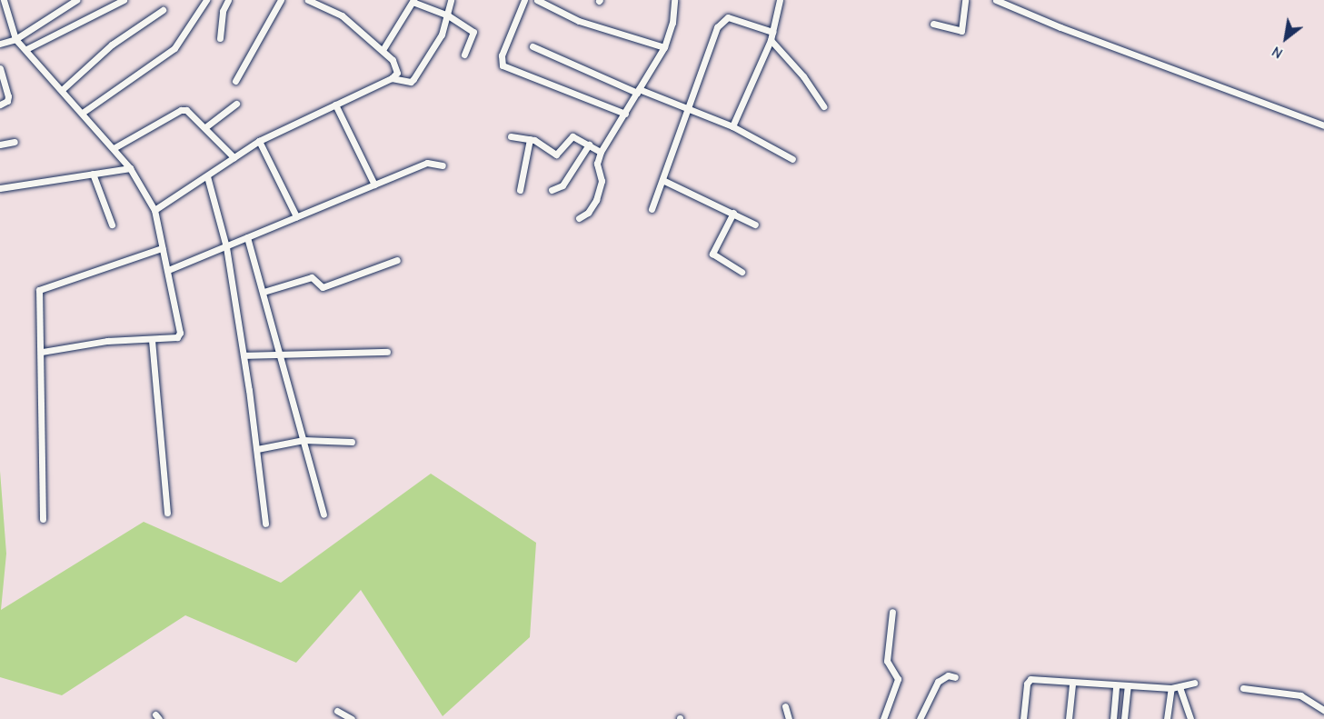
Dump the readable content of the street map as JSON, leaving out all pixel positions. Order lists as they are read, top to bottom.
{
  "north": "bottom left"
}
